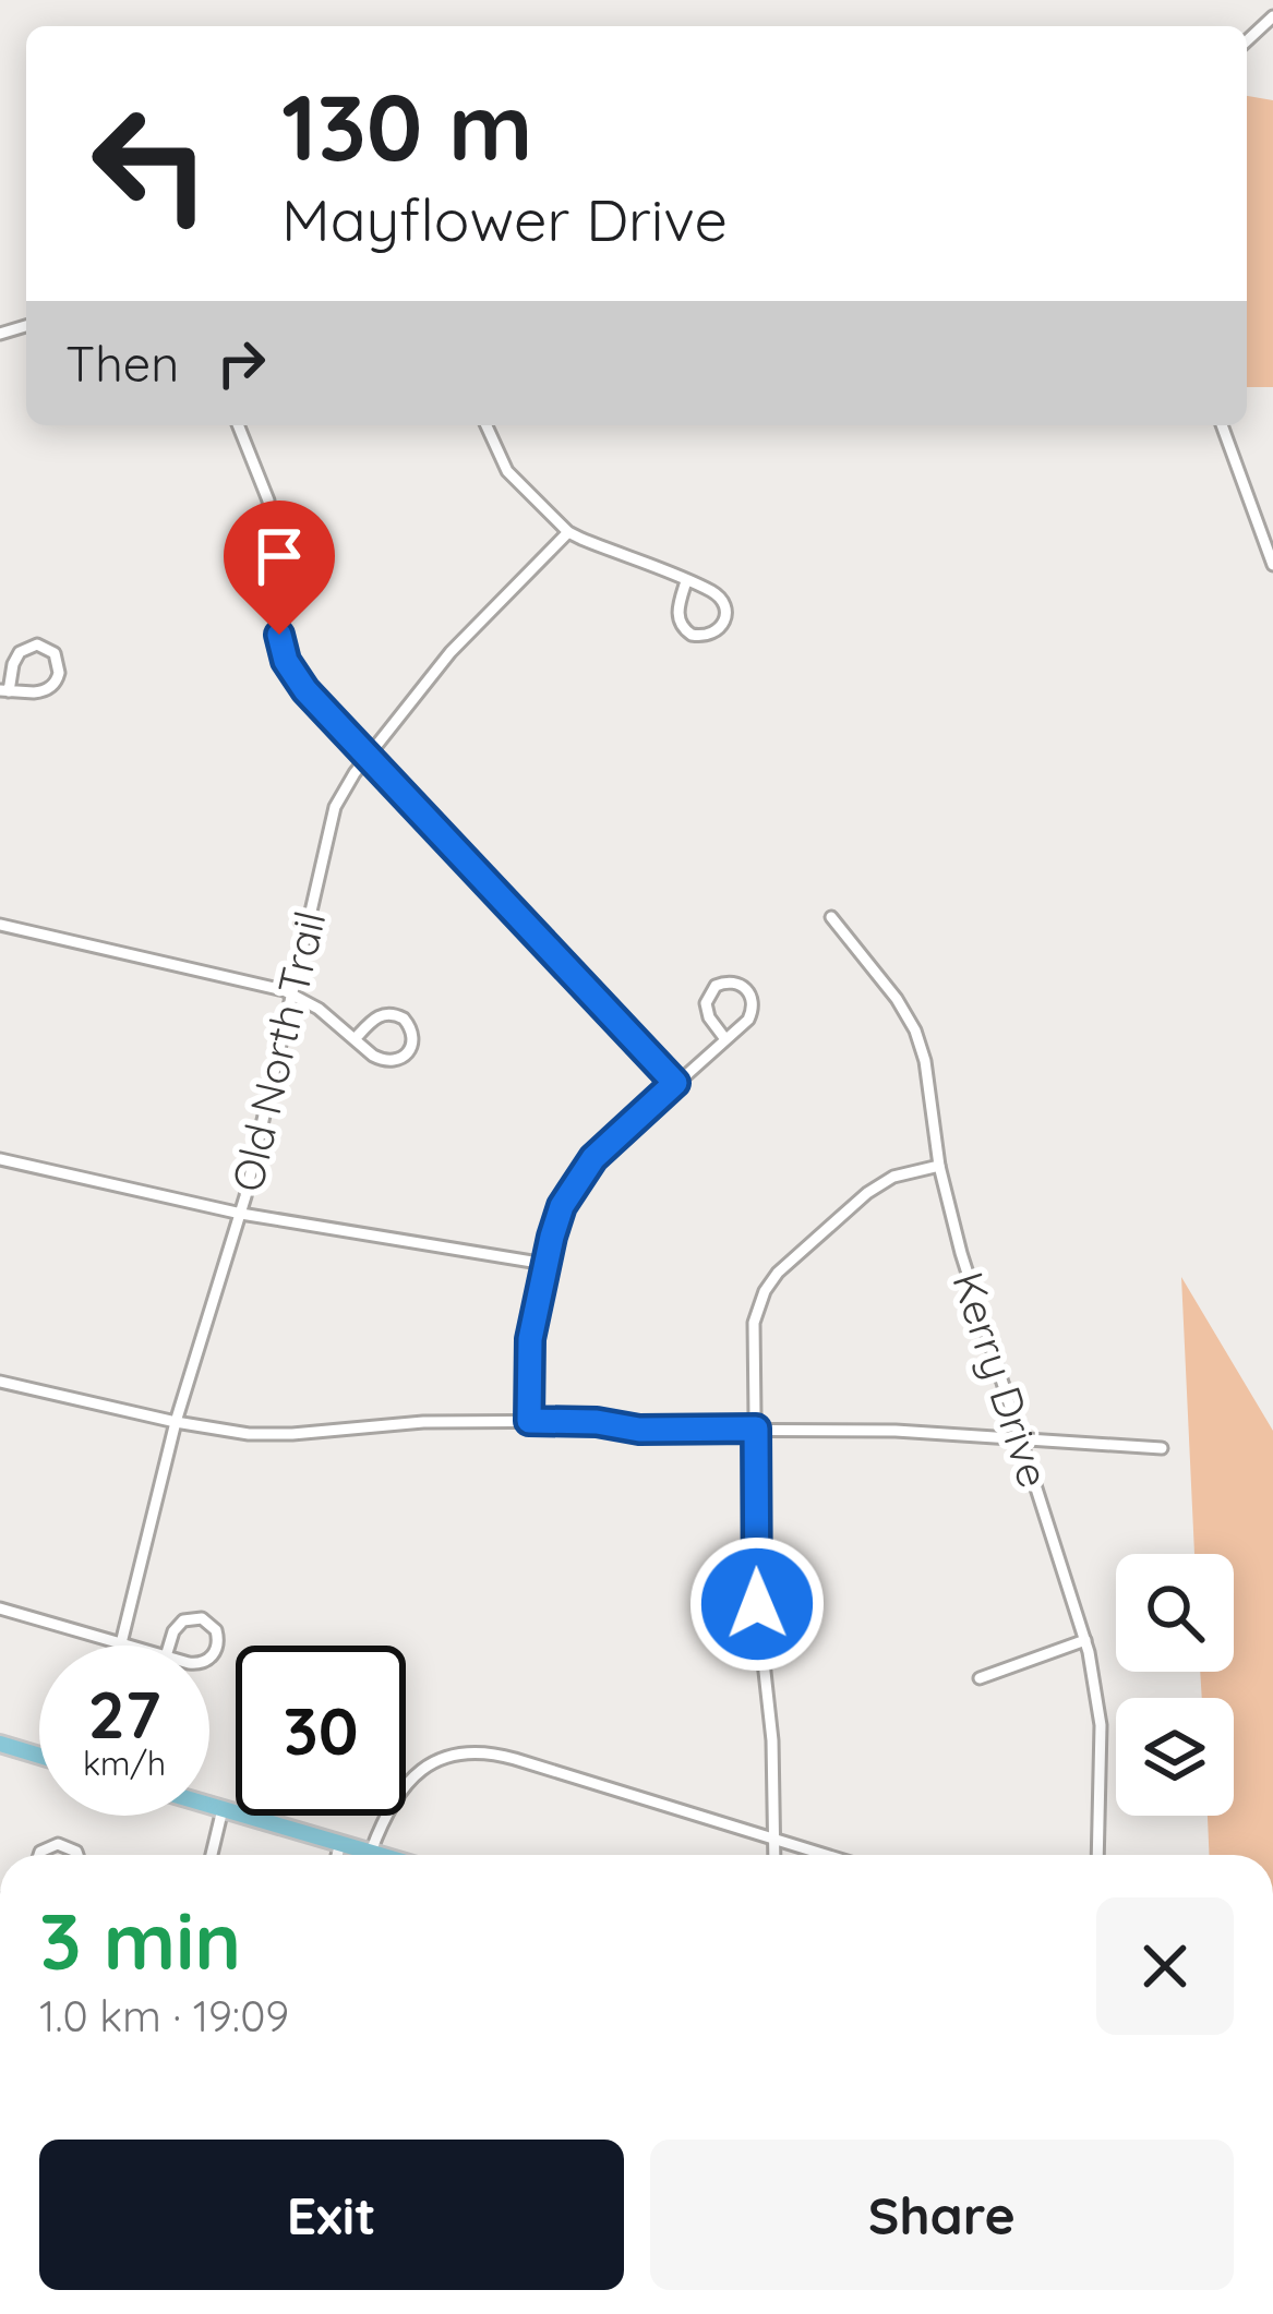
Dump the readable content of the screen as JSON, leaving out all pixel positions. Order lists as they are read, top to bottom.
{
  "streets": {
    "street": ["Old North Trail", "Kerry Drive"]
  },
  "page": {
    "turn": ["130 m", "Mayflower Drive"],
    "then": "Then",
    "speed": "27 km/h",
    "limit": "30",
    "heading": ["3 min", "1.0 km · 19:09"],
    "buttons": ["Exit", "Share"]
  }
}
